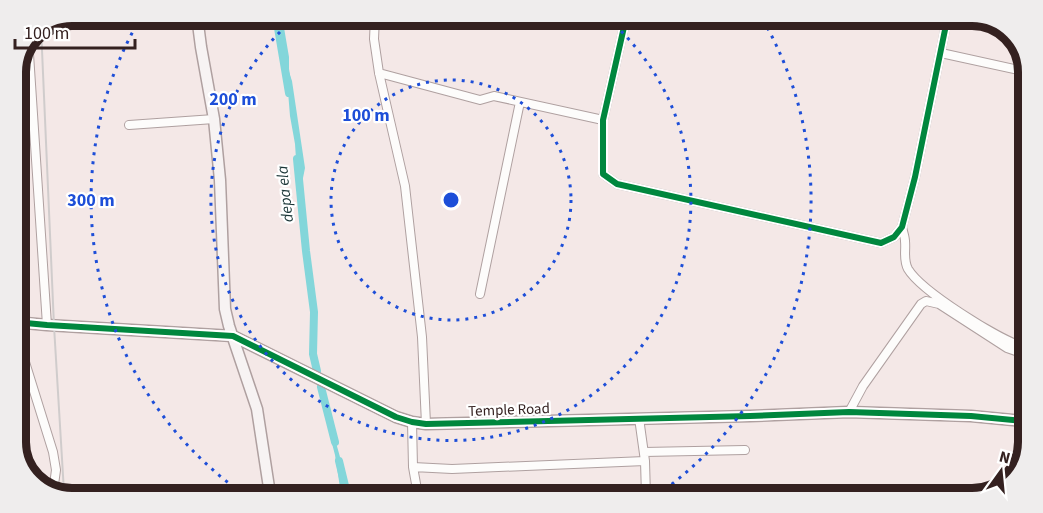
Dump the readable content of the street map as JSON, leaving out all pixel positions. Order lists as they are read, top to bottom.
{
  "streets": {
    "street": ["Temple Road"]
  },
  "water": ["depa ela"],
  "scale_bar": "100 m",
  "north": "top",
  "rings": ["200 m", "100 m", "300 m"]
}
